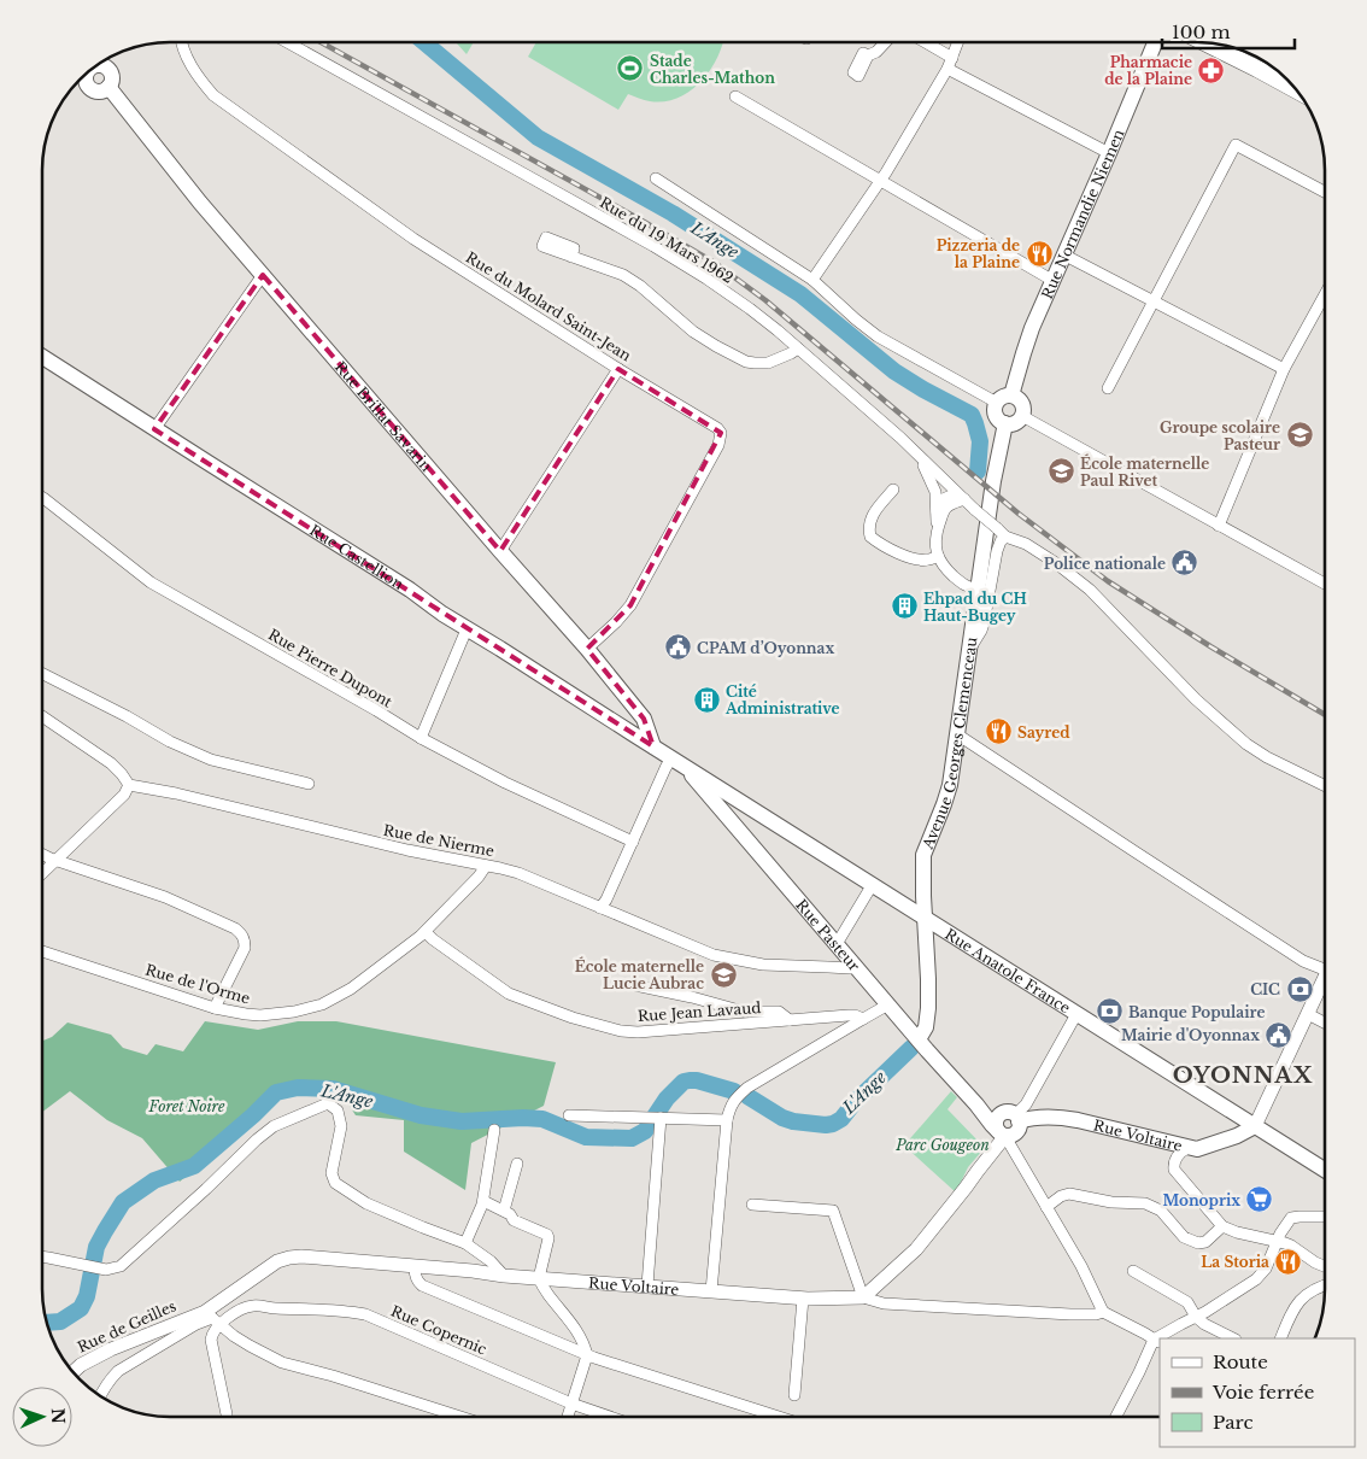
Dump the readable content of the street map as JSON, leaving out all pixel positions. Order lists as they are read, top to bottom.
{
  "streets": {
    "main road": [
      "Rue Normandie Niemen",
      "Rue Brillat Savarin",
      "Rue Castellion",
      "Avenue Georges Clemenceau",
      "Rue Pasteur",
      "Rue Anatole France",
      "Rue Voltaire"
    ],
    "street": [
      "Rue du 19 Mars 1962",
      "Rue du Molard Saint-Jean",
      "Rue Pierre Dupont",
      "Rue de Nierme",
      "Rue de l'Orme",
      "Rue Jean Lavaud",
      "Rue de Geilles",
      "Rue Copernic"
    ]
  },
  "crossings": [
    ["Rue Normandie Niemen", "Avenue Georges Clemenceau"],
    ["Rue du Molard Saint-Jean", "Rue Brillat Savarin"],
    ["Rue Brillat Savarin", "Rue Castellion"],
    ["Rue Castellion", "Rue Pasteur"],
    ["Rue Castellion", "Rue Anatole France"],
    ["Avenue Georges Clemenceau", "Rue Pasteur"],
    ["Avenue Georges Clemenceau", "Rue Anatole France"],
    ["Rue de Nierme", "Rue Pasteur"],
    ["Rue de Nierme", "Rue de l'Orme"],
    ["Rue Pasteur", "Rue Anatole France"],
    ["Rue Anatole France", "Rue Voltaire"],
    ["Rue de l'Orme", "Rue Jean Lavaud"],
    ["Rue Voltaire", "Rue de Geilles"],
    ["Rue Voltaire", "Rue Copernic"],
    ["Rue de Geilles", "Rue Copernic"]
  ],
  "districts": ["OYONNAX"],
  "water": ["L'Ange"],
  "parks": ["Foret Noire", "Parc Gougeon"],
  "places": {
    "sports": ["Stade Charles-Mathon"],
    "pharmacy": ["Pharmacie de la Plaine"],
    "restaurant": ["Pizzeria de la Plaine", "Sayred", "La Storia"],
    "school or university": ["Groupe scolaire Pasteur", "École maternelle Paul Rivet", "École maternelle Lucie Aubrac"],
    "public building": ["Police nationale", "CPAM d’Oyonnax", "Mairie d'Oyonnax"],
    "building": ["Ehpad du CH Haut-Bugey", "Cité Administrative"],
    "bank": ["CIC", "Banque Populaire"],
    "supermarket": ["Monoprix"]
  },
  "legend": ["Route", "Voie ferrée", "Parc"],
  "scale_bar": "100 m",
  "north": "right"
}
